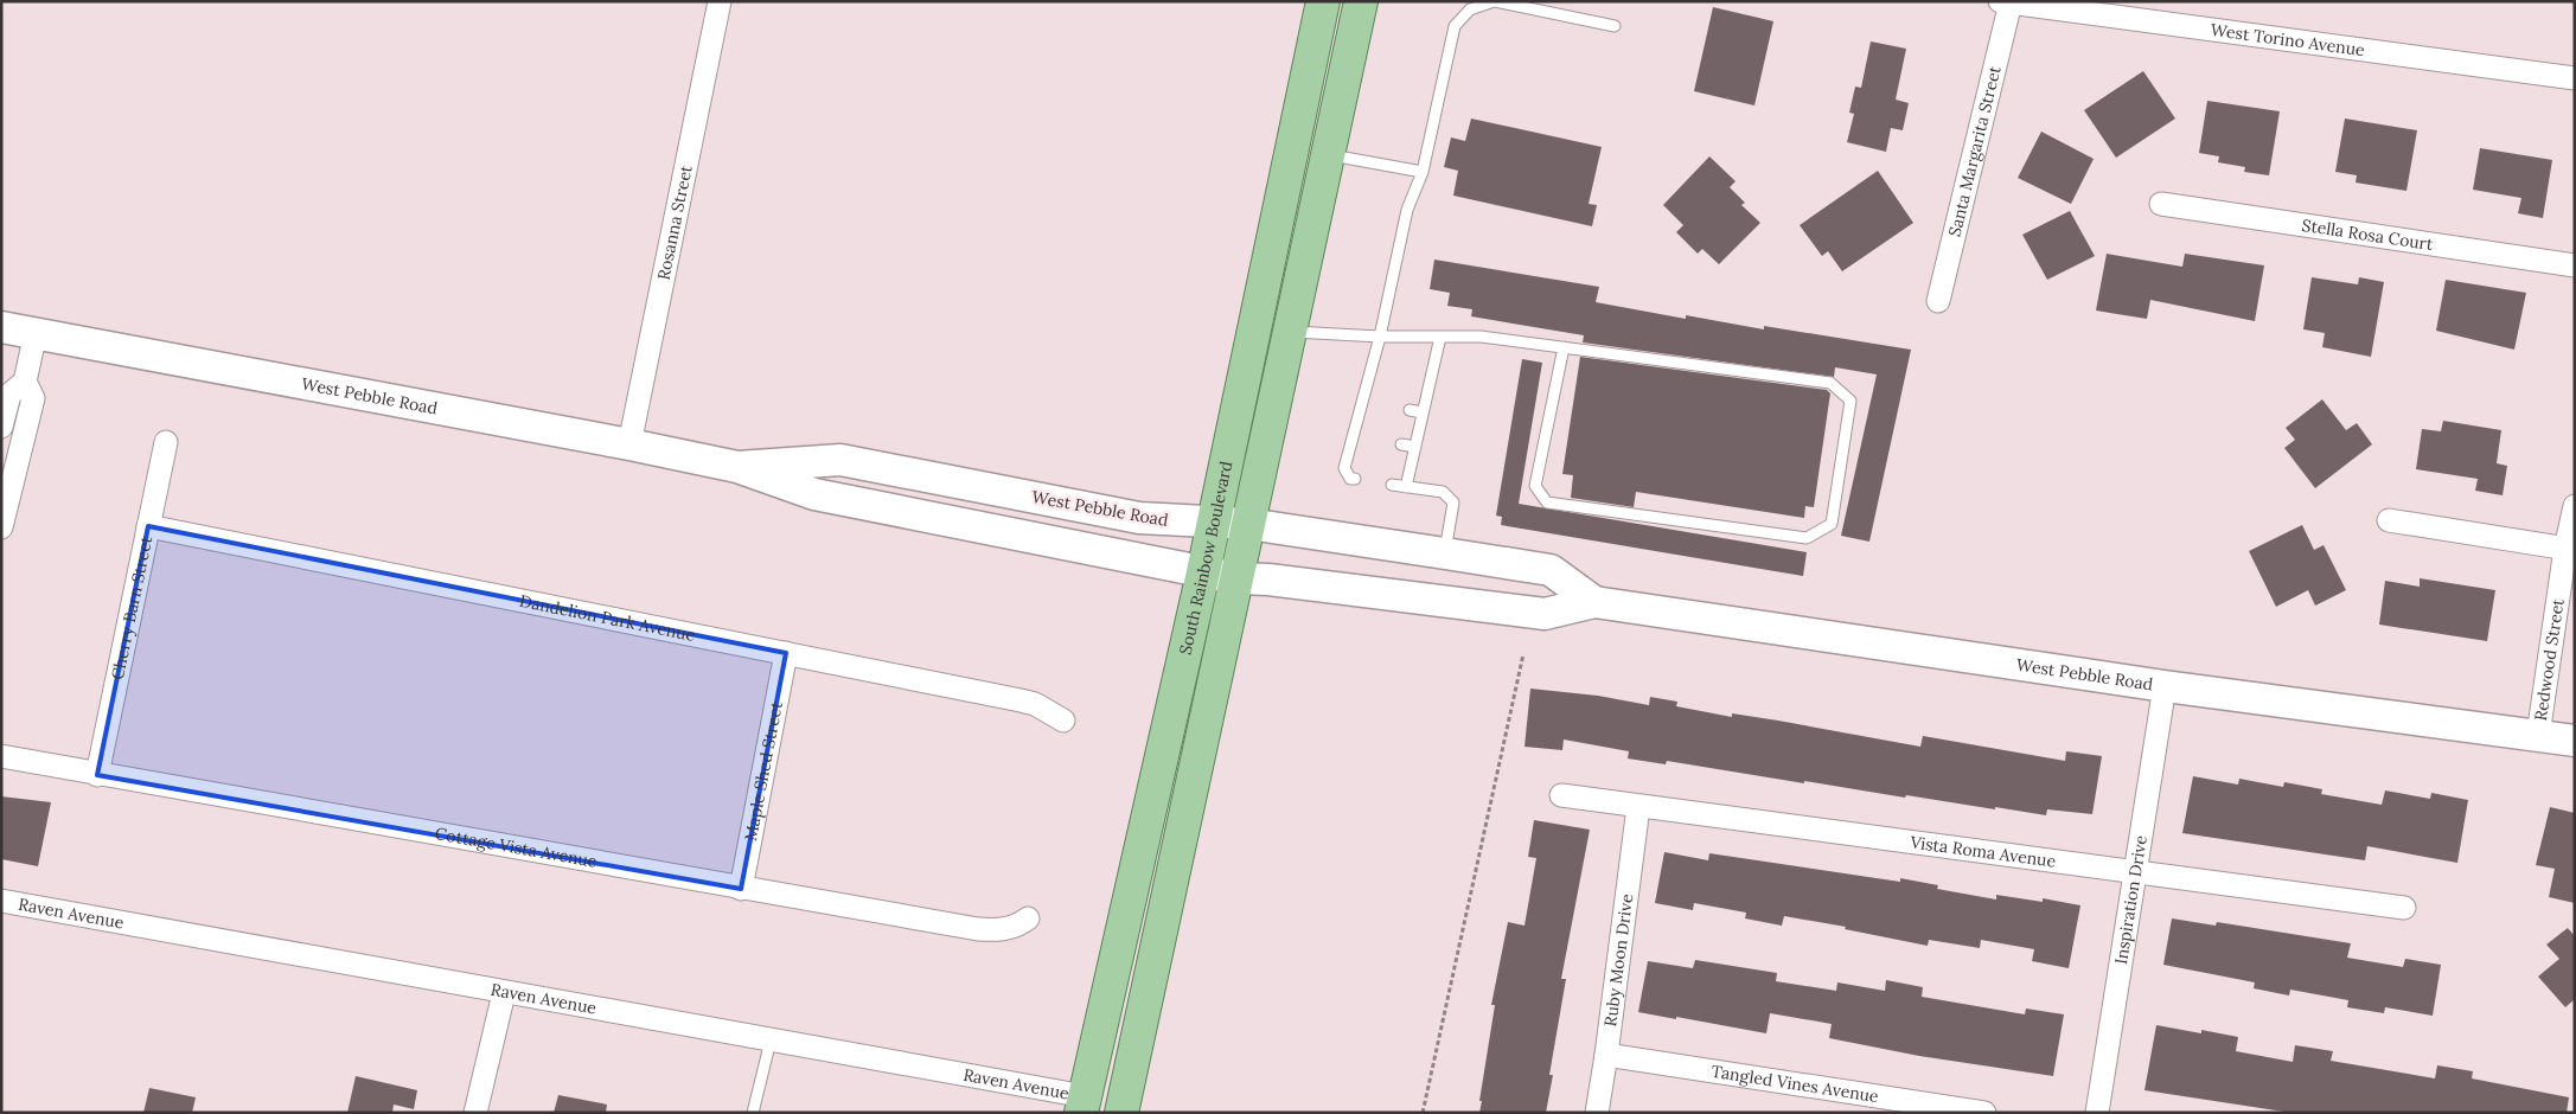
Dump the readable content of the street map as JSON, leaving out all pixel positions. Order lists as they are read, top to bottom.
{
  "streets": {
    "main road": ["South Rainbow Boulevard"],
    "street": [
      "West Torino Avenue",
      "Santa Margarita Street",
      "Rosanna Street",
      "Stella Rosa Court",
      "West Pebble Road",
      "Cherry Barn Street",
      "Dandelion Park Avenue",
      "Redwood Street",
      "Maple Shed Street",
      "Cottage Vista Avenue",
      "Vista Roma Avenue",
      "Inspiration Drive",
      "Raven Avenue",
      "Ruby Moon Drive",
      "Tangled Vines Avenue"
    ]
  },
  "crossings": [
    ["West Torino Avenue", "Santa Margarita Street"],
    ["Rosanna Street", "West Pebble Road"],
    ["West Pebble Road", "South Rainbow Boulevard"],
    ["West Pebble Road", "Redwood Street"],
    ["West Pebble Road", "Inspiration Drive"],
    ["South Rainbow Boulevard", "Raven Avenue"],
    ["Cherry Barn Street", "Dandelion Park Avenue"],
    ["Cherry Barn Street", "Cottage Vista Avenue"],
    ["Dandelion Park Avenue", "Maple Shed Street"],
    ["Maple Shed Street", "Cottage Vista Avenue"],
    ["Vista Roma Avenue", "Inspiration Drive"],
    ["Vista Roma Avenue", "Ruby Moon Drive"],
    ["Ruby Moon Drive", "Tangled Vines Avenue"]
  ]
}
